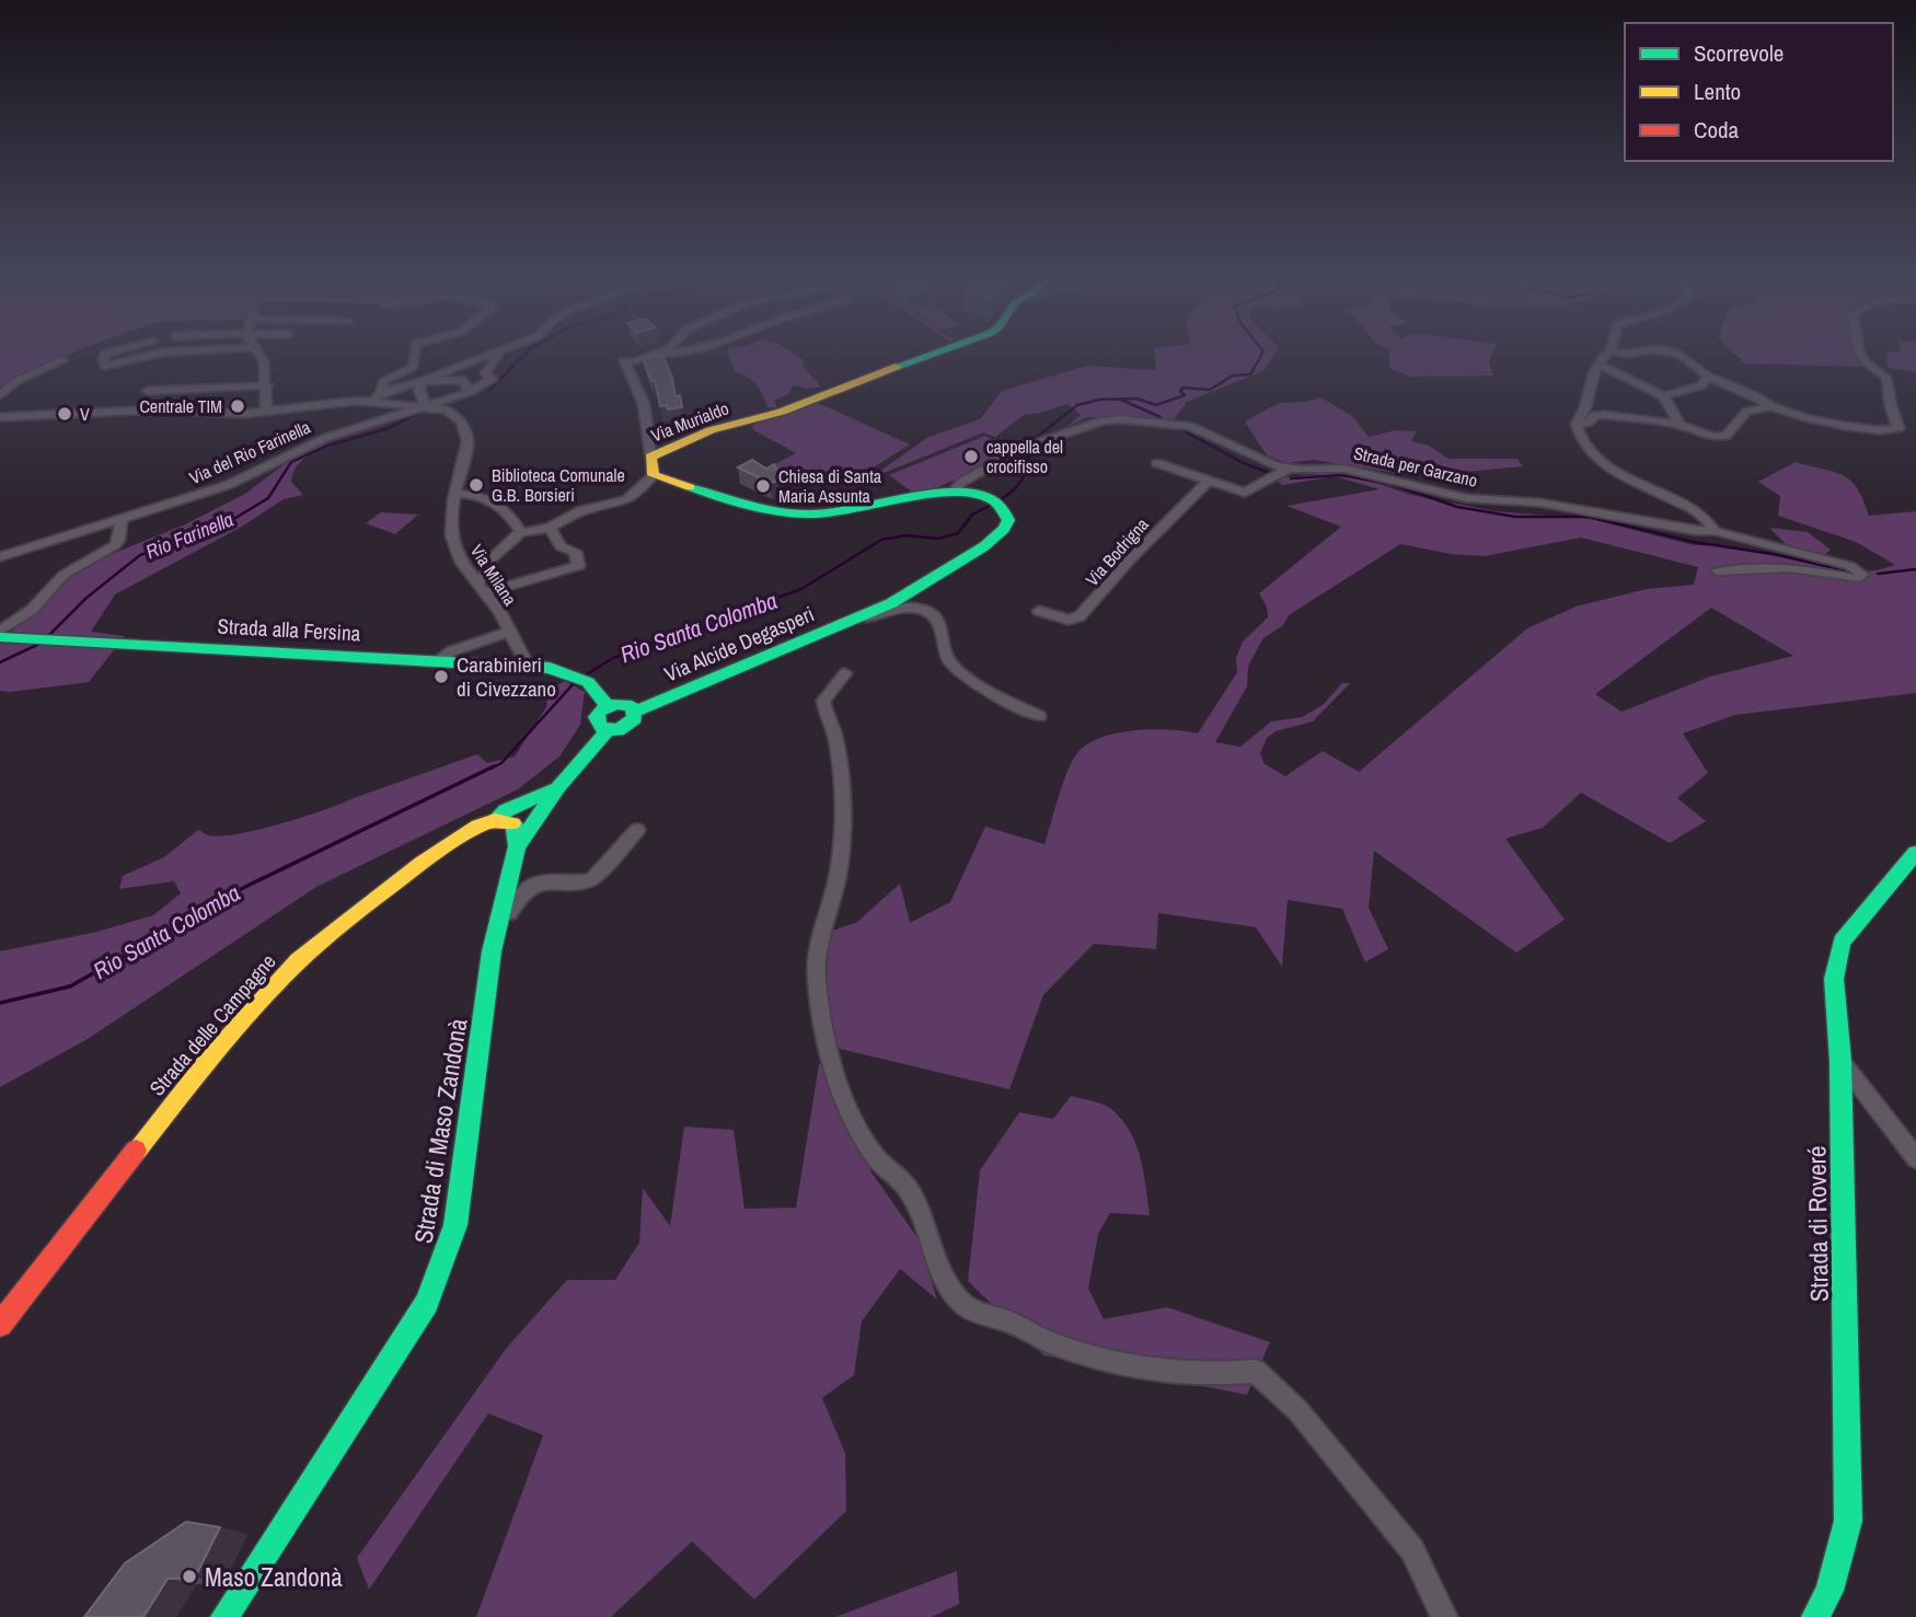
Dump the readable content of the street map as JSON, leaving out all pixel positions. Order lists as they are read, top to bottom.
{
  "streets": {
    "street": [
      "Via Murialdo",
      "Via del Rio Farinella",
      "Strada per Garzano",
      "Via Bodrigna",
      "Via Milana",
      "Strada alla Fersina",
      "Via Alcide Degasperi",
      "Strada delle Campagne",
      "Strada di Maso Zandonà",
      "Strada di Roveré"
    ]
  },
  "crossings": [
    ["Via Murialdo", "Via Alcide Degasperi"],
    ["Via del Rio Farinella", "Via Milana"],
    ["Strada per Garzano", "Via Alcide Degasperi"],
    ["Via Milana", "Strada alla Fersina"],
    ["Strada alla Fersina", "Via Alcide Degasperi"],
    ["Via Alcide Degasperi", "Strada delle Campagne"],
    ["Via Alcide Degasperi", "Strada di Maso Zandonà"],
    ["Strada delle Campagne", "Strada di Maso Zandonà"]
  ],
  "water": ["Rio Farinella", "Rio Santa Colomba"],
  "places": [
    "Centrale TIM",
    "V",
    "cappella del crocifisso",
    "Biblioteca Comunale G.B. Borsieri",
    "Chiesa di Santa Maria Assunta",
    "Carabinieri di Civezzano",
    "Maso Zandonà"
  ],
  "legend": ["Scorrevole", "Lento", "Coda"]
}
